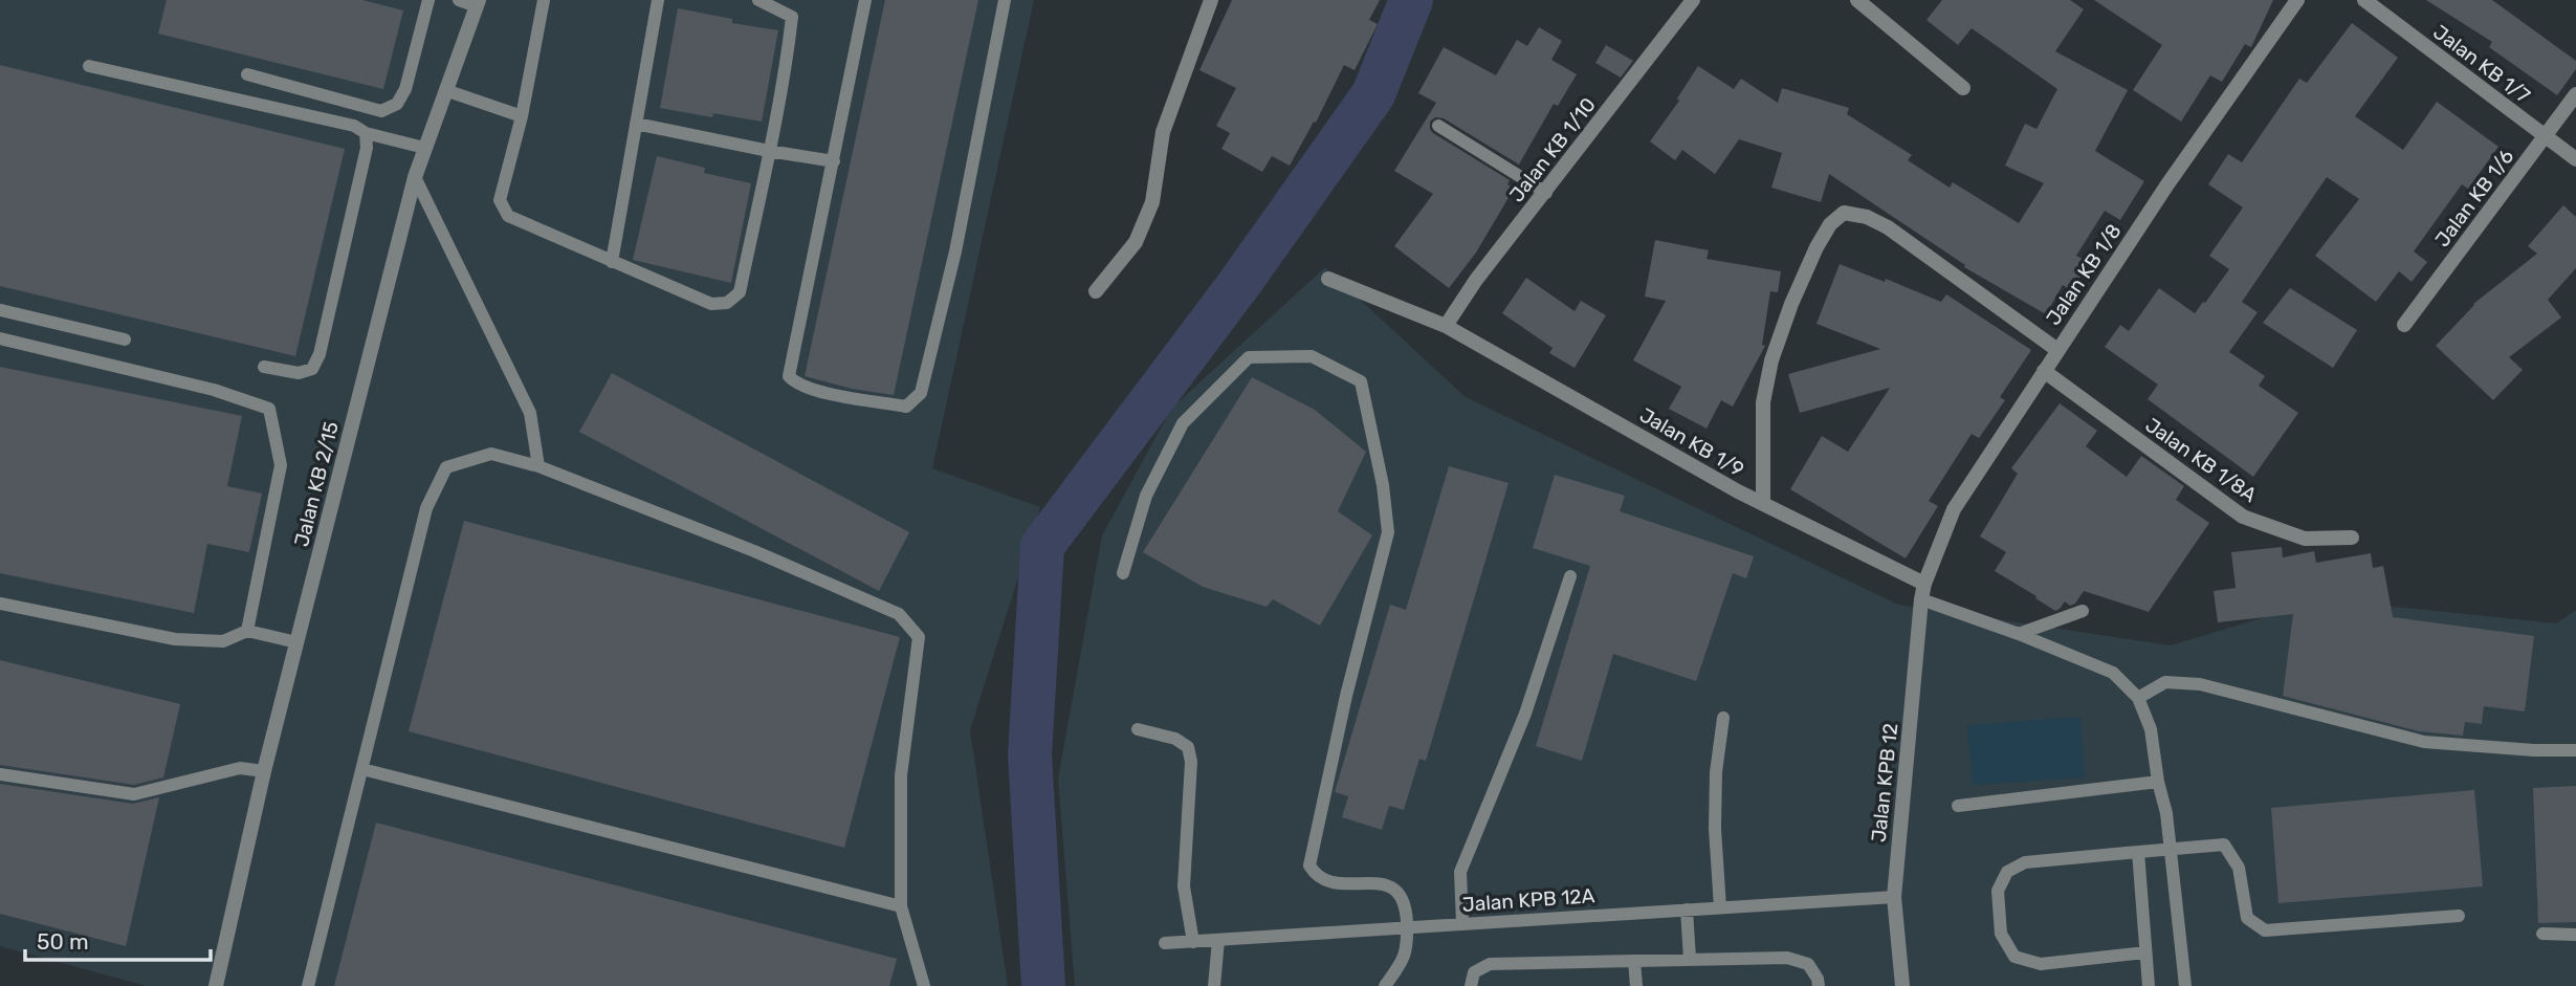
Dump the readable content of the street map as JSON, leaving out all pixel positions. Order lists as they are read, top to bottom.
{
  "streets": {
    "street": [
      "Jalan KB 1/7",
      "Jalan KB 1/10",
      "Jalan KB 1/6",
      "Jalan KB 1/8",
      "Jalan KB 1/9",
      "Jalan KB 1/8A",
      "Jalan KB 2/15",
      "Jalan KPB 12"
    ],
    "lane": ["Jalan KPB 12A"]
  },
  "crossings": [
    ["Jalan KB 1/7", "Jalan KB 1/6"],
    ["Jalan KB 1/10", "Jalan KB 1/9"],
    ["Jalan KB 1/8", "Jalan KB 1/9"],
    ["Jalan KB 1/8", "Jalan KB 1/8A"],
    ["Jalan KB 1/8", "Jalan KPB 12"],
    ["Jalan KB 1/9", "Jalan KPB 12"],
    ["Jalan KPB 12", "Jalan KPB 12A"]
  ],
  "scale_bar": "50 m"
}
